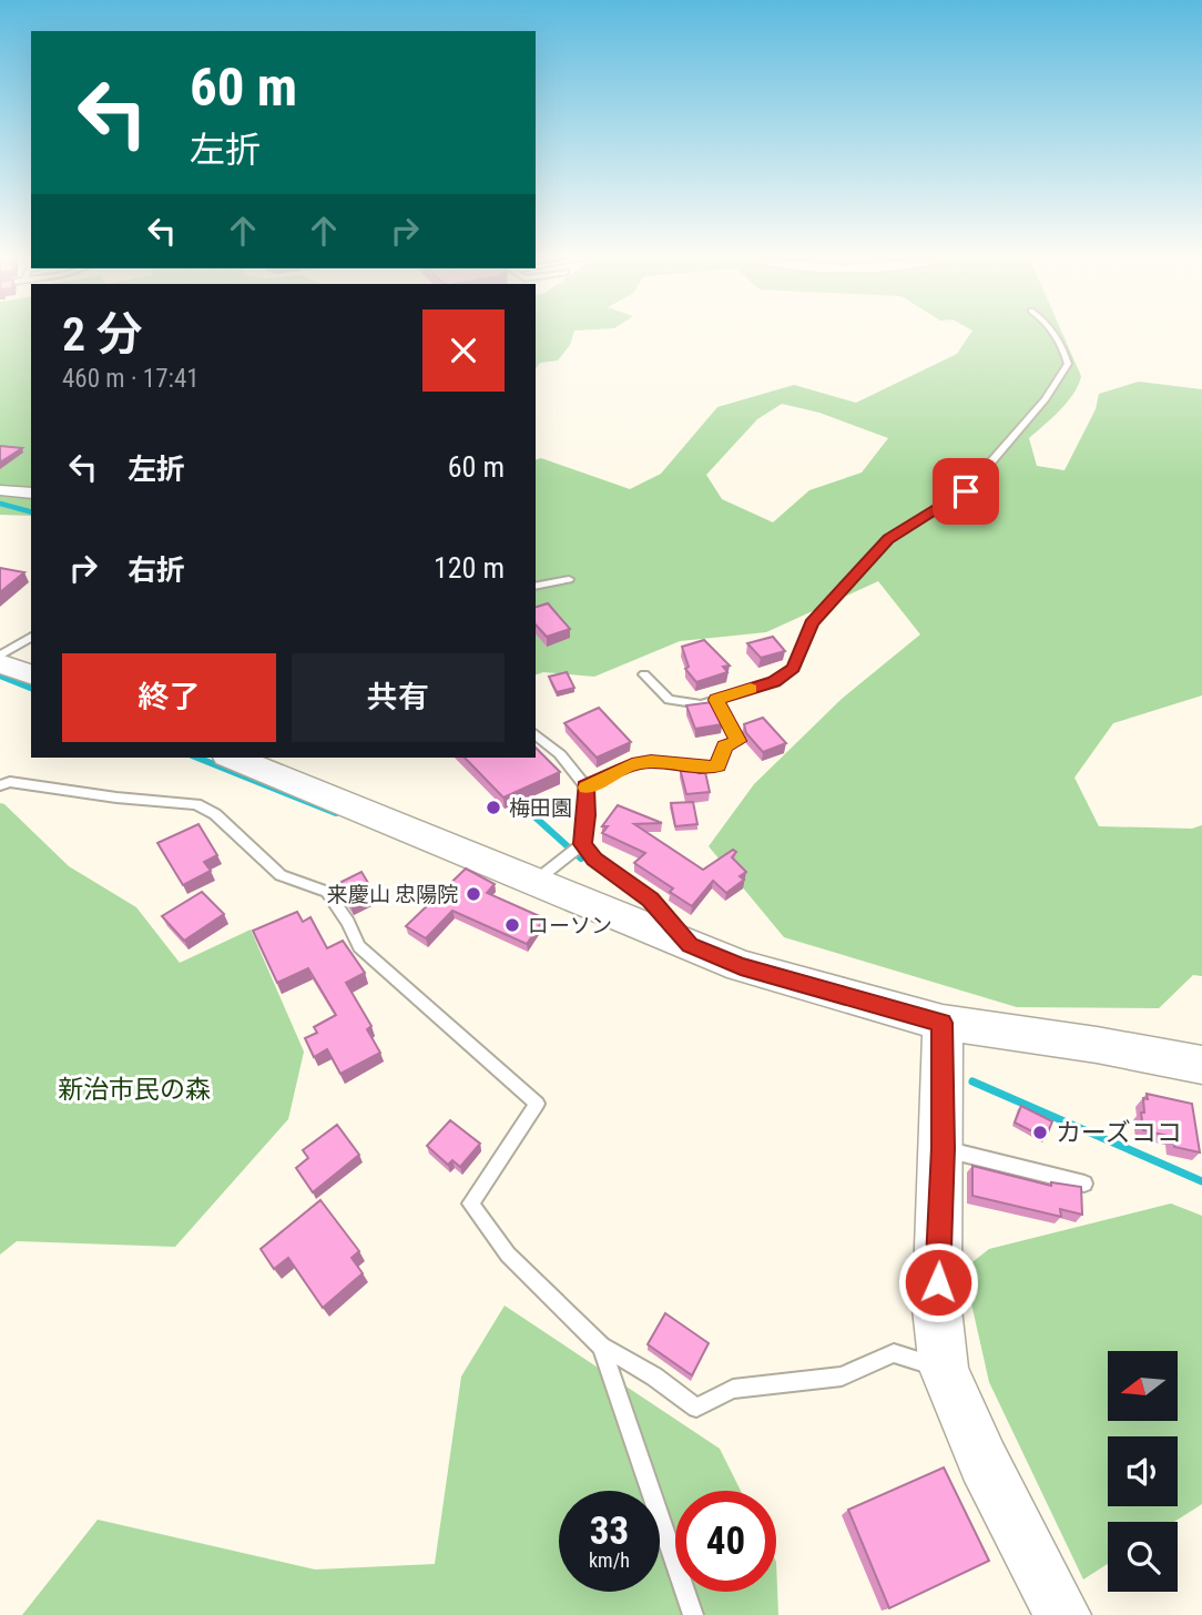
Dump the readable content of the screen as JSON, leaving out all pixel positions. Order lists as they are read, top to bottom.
{
  "parks": ["新治市民の森"],
  "places": [
    "梅田園",
    "来慶山 忠陽院",
    "ローソン",
    "カーズココ"
  ],
  "north": "left",
  "page": {
    "turn": ["60 m", "左折"],
    "heading": ["2 分", "460 m · 17:41"],
    "list": [
      {
        "name": "左折",
        "value": "60 m"
      },
      {
        "name": "右折",
        "value": "120 m"
      }
    ],
    "buttons": ["終了", "共有"],
    "speed": "33 km/h",
    "limit": "40"
  }
}
